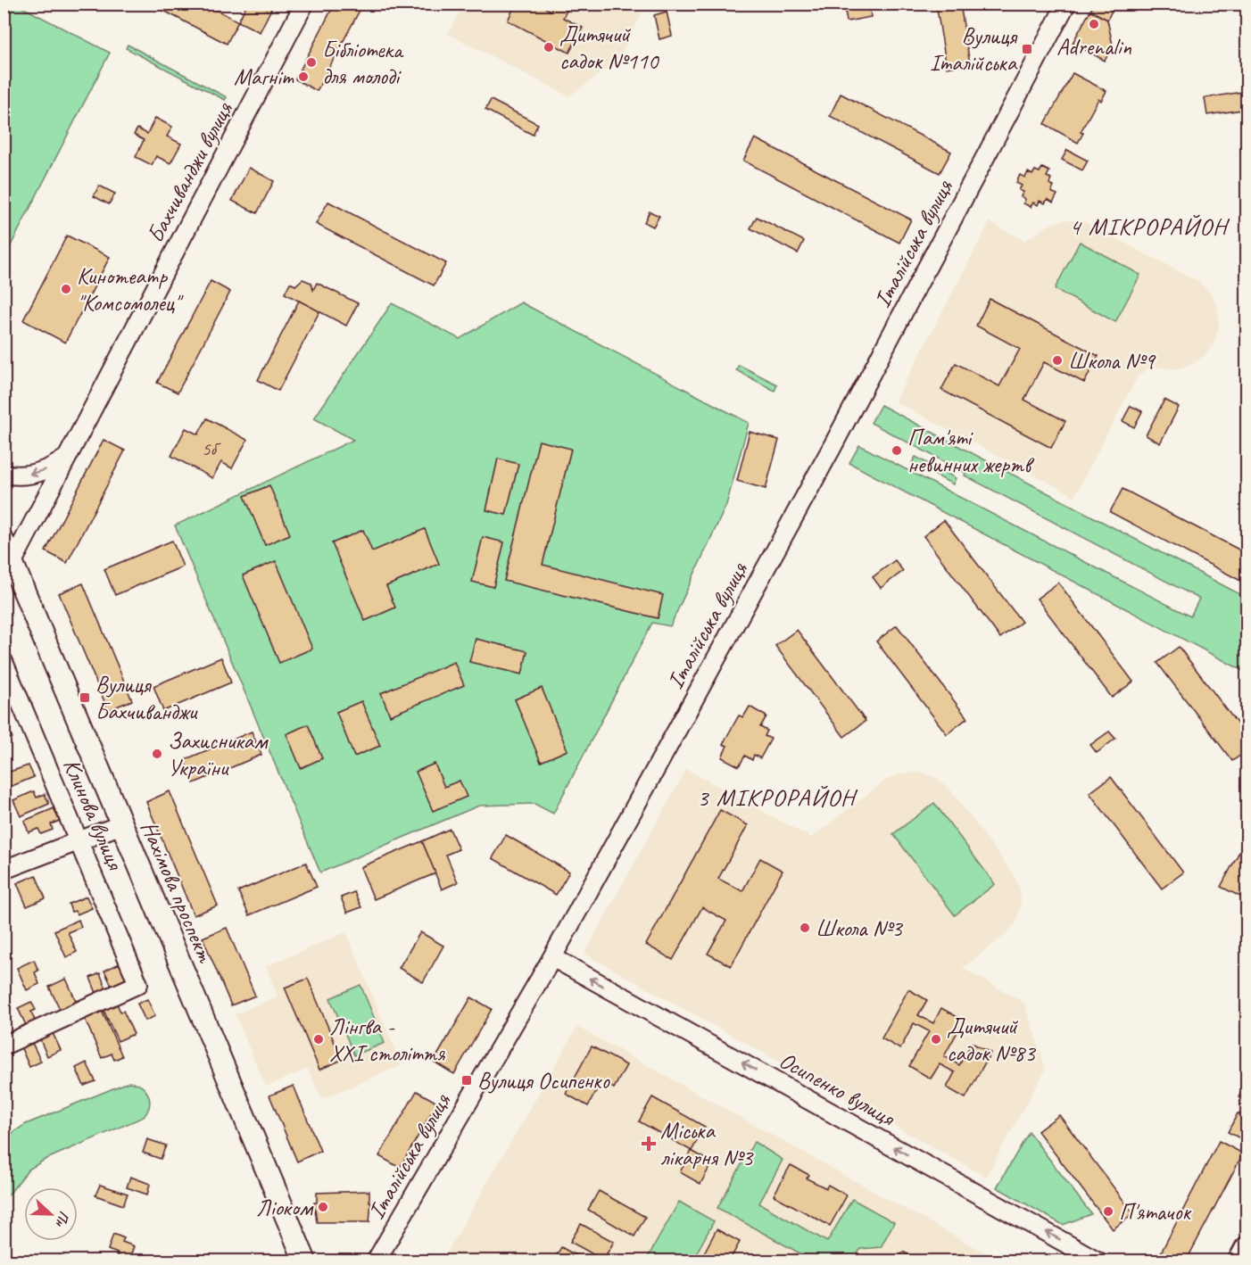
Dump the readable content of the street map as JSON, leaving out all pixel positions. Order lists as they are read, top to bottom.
{
  "streets": {
    "main road": ["Нахімова проспект"],
    "street": [
      "Бахчиванджи вулиця",
      "Італійська вулиця",
      "Клинова вулиця",
      "Осипенко вулиця"
    ]
  },
  "crossings": [
    ["Бахчиванджи вулиця", "Нахімова проспект"],
    ["Італійська вулиця", "Осипенко вулиця"]
  ],
  "one_way": ["Осипенко вулиця"],
  "districts": ["4 МІКРОРАЙОН", "3 МІКРОРАЙОН"],
  "places": {
    "other": [
      "Adrenalin",
      "Дитячий садок №110",
      "Бібліотека для молоді",
      "Магніт",
      "Кинотеатр \"Комсомолец\"",
      "Школа №9",
      "Пам'яті невинних жертв",
      "Захисникам України",
      "Школа №3",
      "Лінгва - XXI століття",
      "Дитячий садок №83",
      "Ліоком",
      "П'ятачок"
    ],
    "transit": ["Вулиця Італійська", "Вулиця Бахчиванджи", "Вулиця Осипенко"],
    "health": ["Міська лікарня №3"]
  },
  "house_numbers": ["5б"],
  "north": "right"
}
